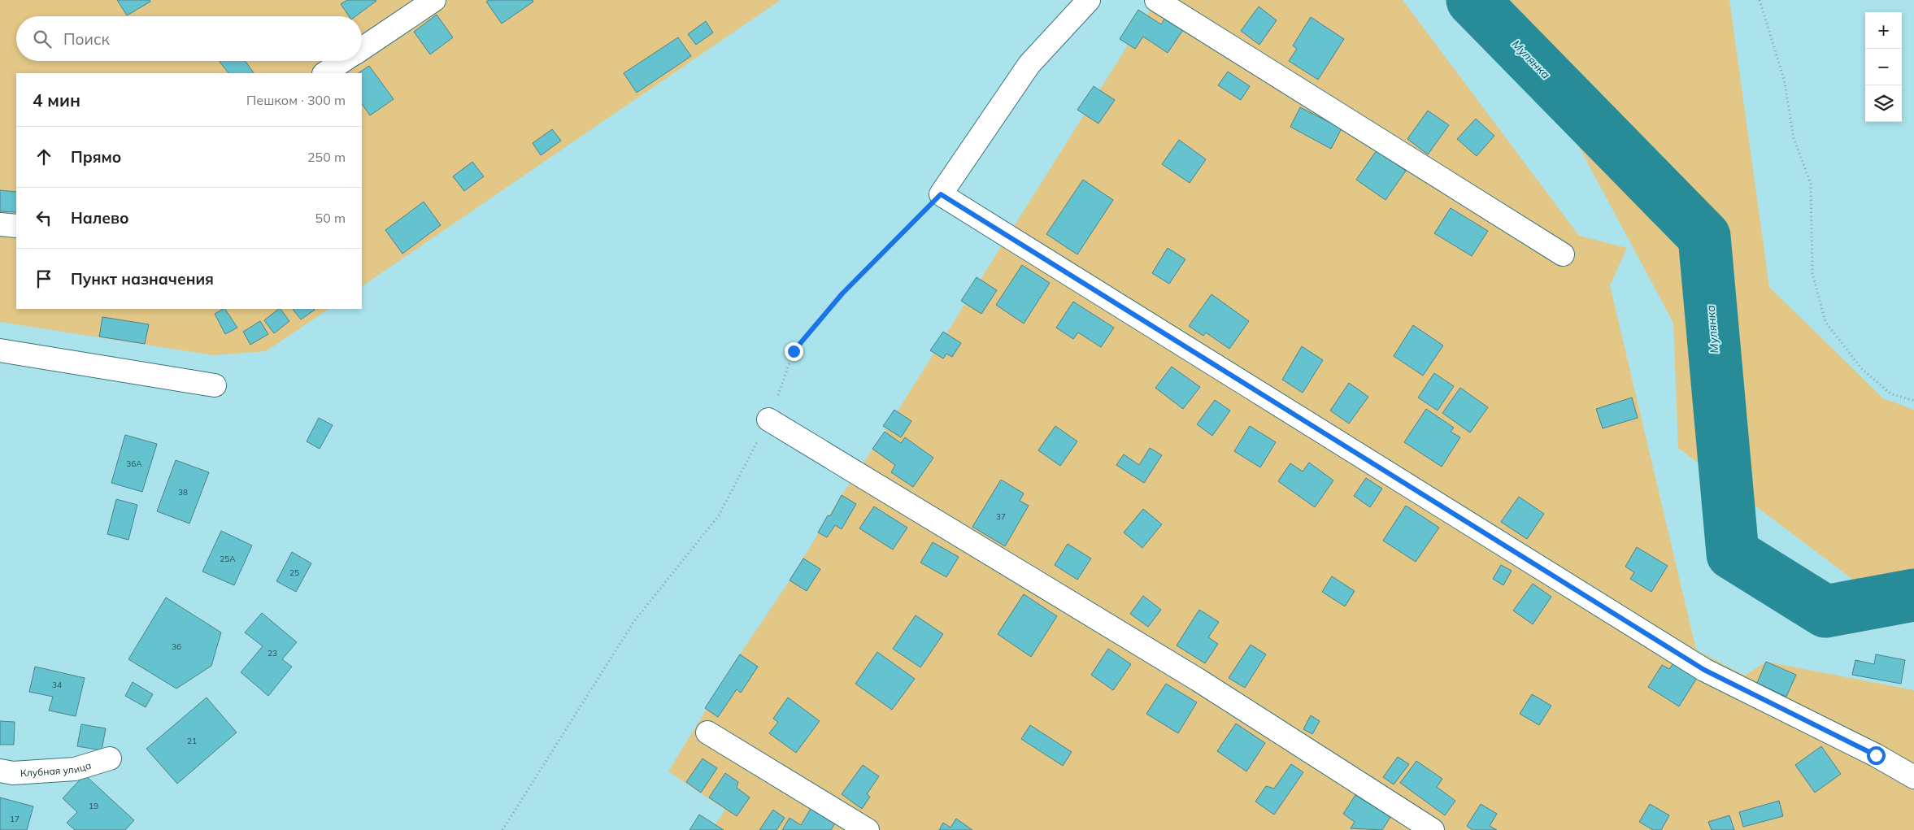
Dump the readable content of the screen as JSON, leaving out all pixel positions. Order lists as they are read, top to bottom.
{
  "streets": {
    "street": ["Клубная улица"]
  },
  "water": ["Мулянка"],
  "house_numbers": [
    "36А",
    "38",
    "37",
    "25А",
    "25",
    "36",
    "23",
    "34",
    "21",
    "19",
    "17"
  ],
  "page": {
    "map_buttons": ["+", "−"],
    "search": "Поиск",
    "heading": ["4 мин", "Пешком · 300 m"],
    "list": [
      ["Прямо", "250 m"],
      ["Налево", "50 m"],
      "Пункт назначения"
    ]
  }
}
